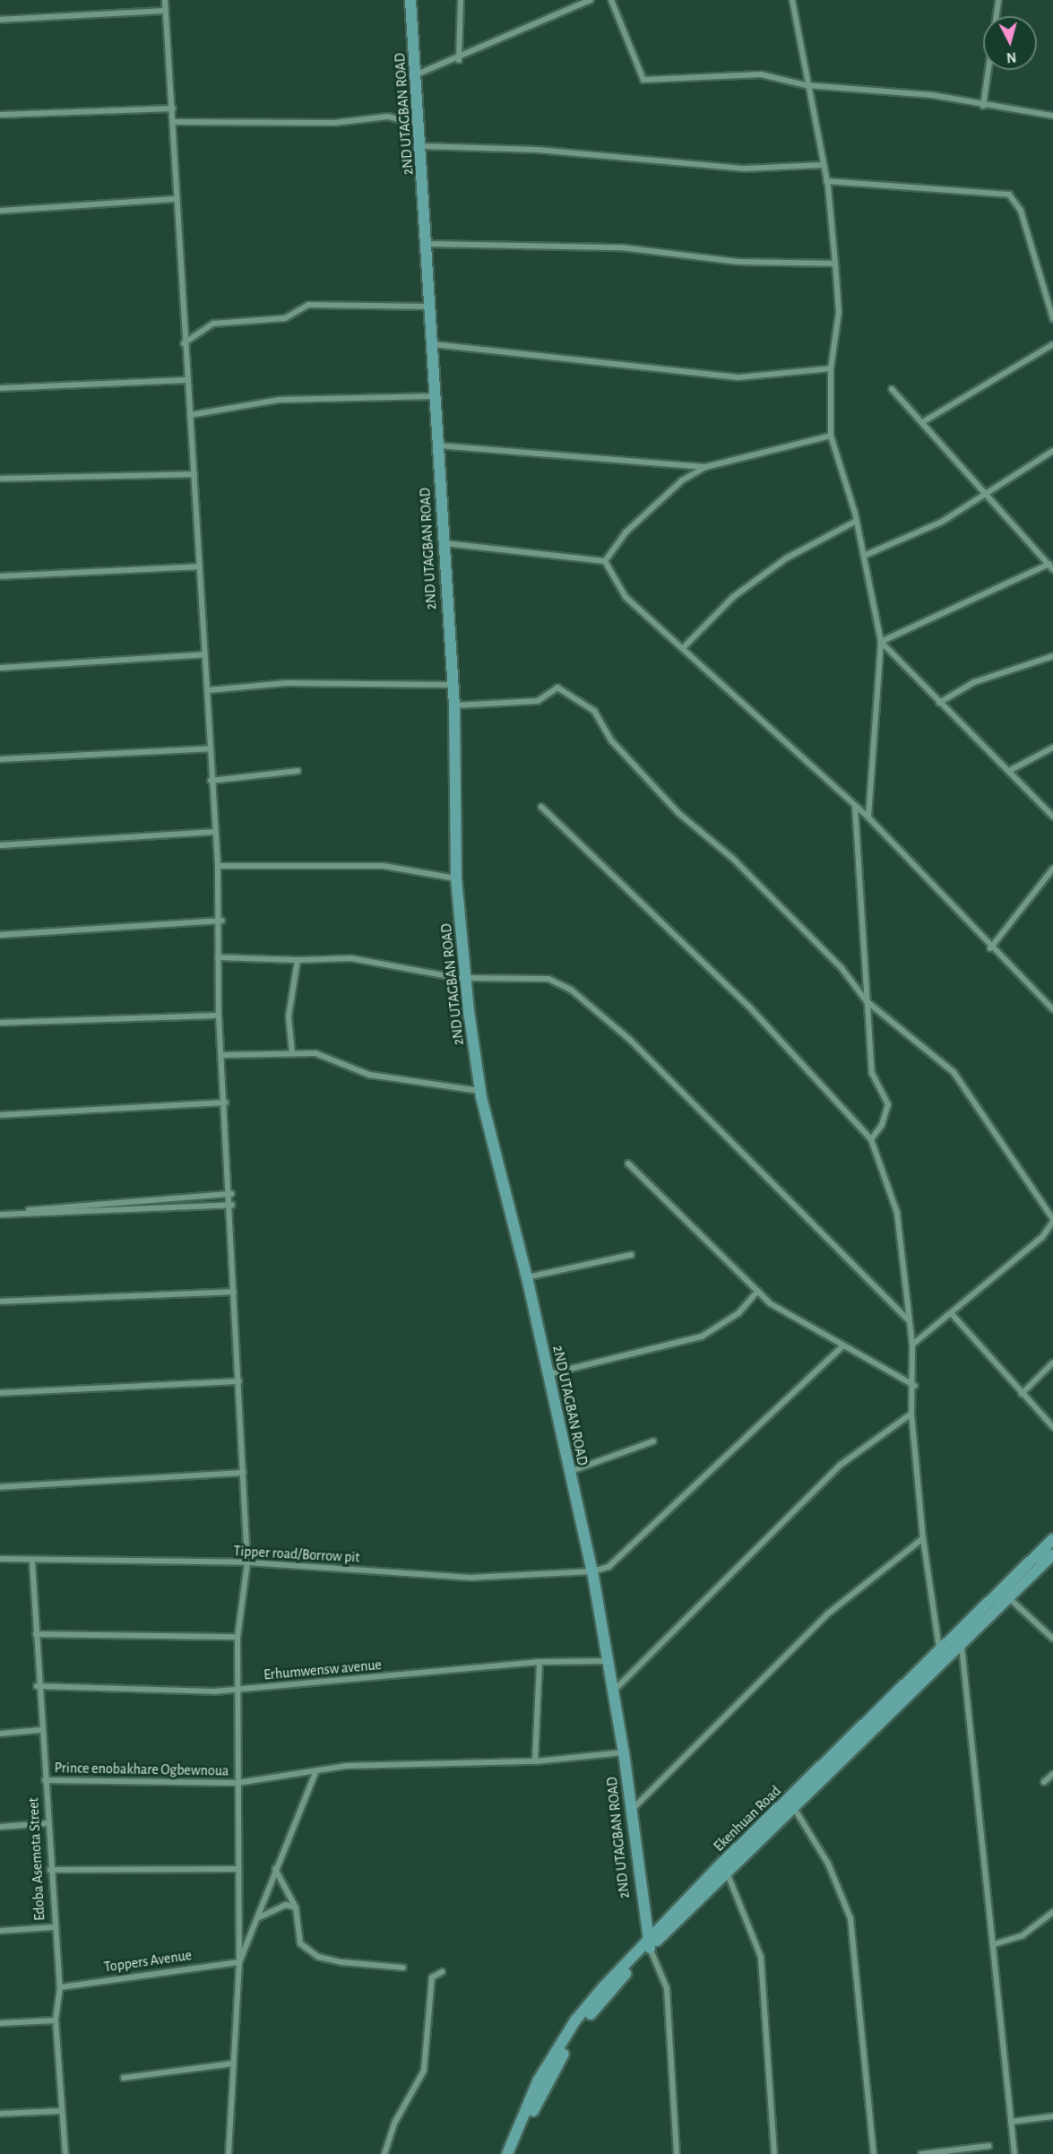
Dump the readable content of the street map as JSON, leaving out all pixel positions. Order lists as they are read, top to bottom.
{
  "streets": {
    "street": [
      "2ND UTAGBAN ROAD",
      "Tipper road/Borrow pit",
      "Erhumwensw avenue",
      "Prince enobakhare Ogbewnoua",
      "Ekenhuan Road",
      "Edoba Asemota Street",
      "Toppers Avenue"
    ]
  },
  "crossings": [
    ["2ND UTAGBAN ROAD", "Tipper road/Borrow pit"],
    ["2ND UTAGBAN ROAD", "Erhumwensw avenue"],
    ["2ND UTAGBAN ROAD", "Prince enobakhare Ogbewnoua"],
    ["2ND UTAGBAN ROAD", "Ekenhuan Road"],
    ["Tipper road/Borrow pit", "Edoba Asemota Street"],
    ["Erhumwensw avenue", "Edoba Asemota Street"],
    ["Prince enobakhare Ogbewnoua", "Edoba Asemota Street"],
    ["Edoba Asemota Street", "Toppers Avenue"]
  ],
  "north": "bottom"
}
